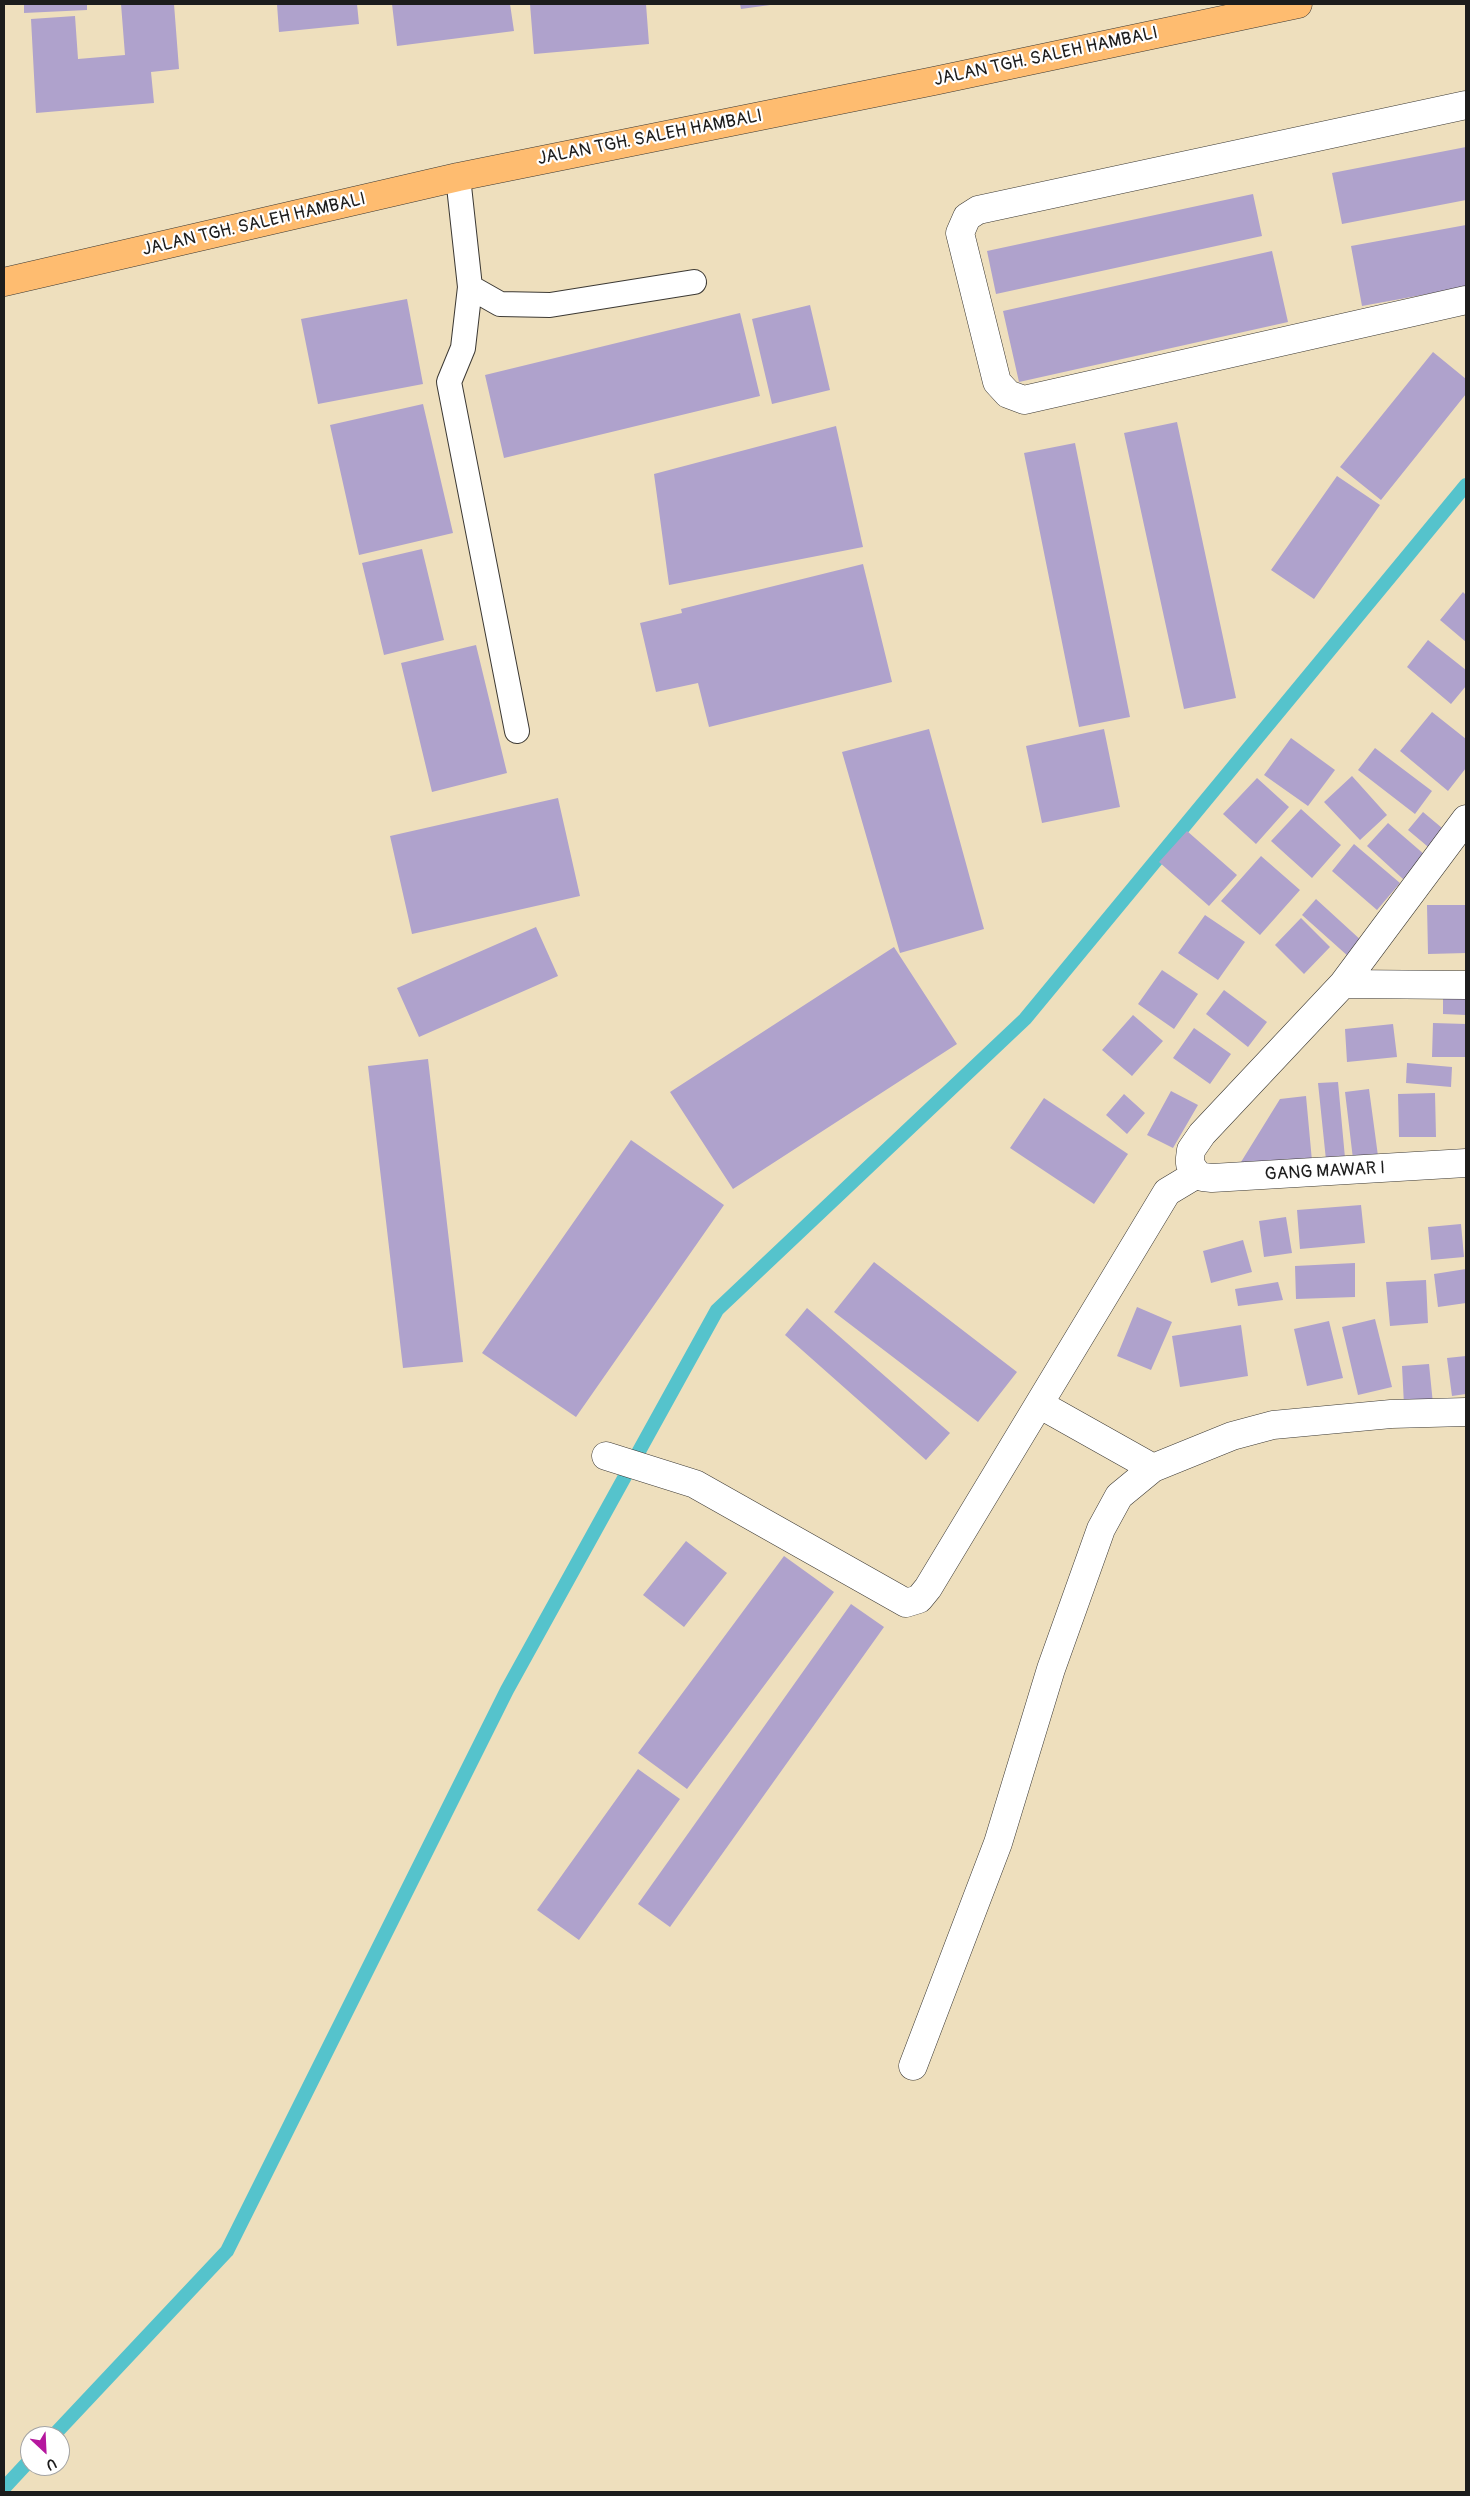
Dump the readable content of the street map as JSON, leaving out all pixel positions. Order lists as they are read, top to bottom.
{
  "streets": {
    "highway": ["JALAN TGH. SALEH HAMBALI"],
    "street": ["GANG MAWAR I"]
  },
  "north": "bottom right"
}
